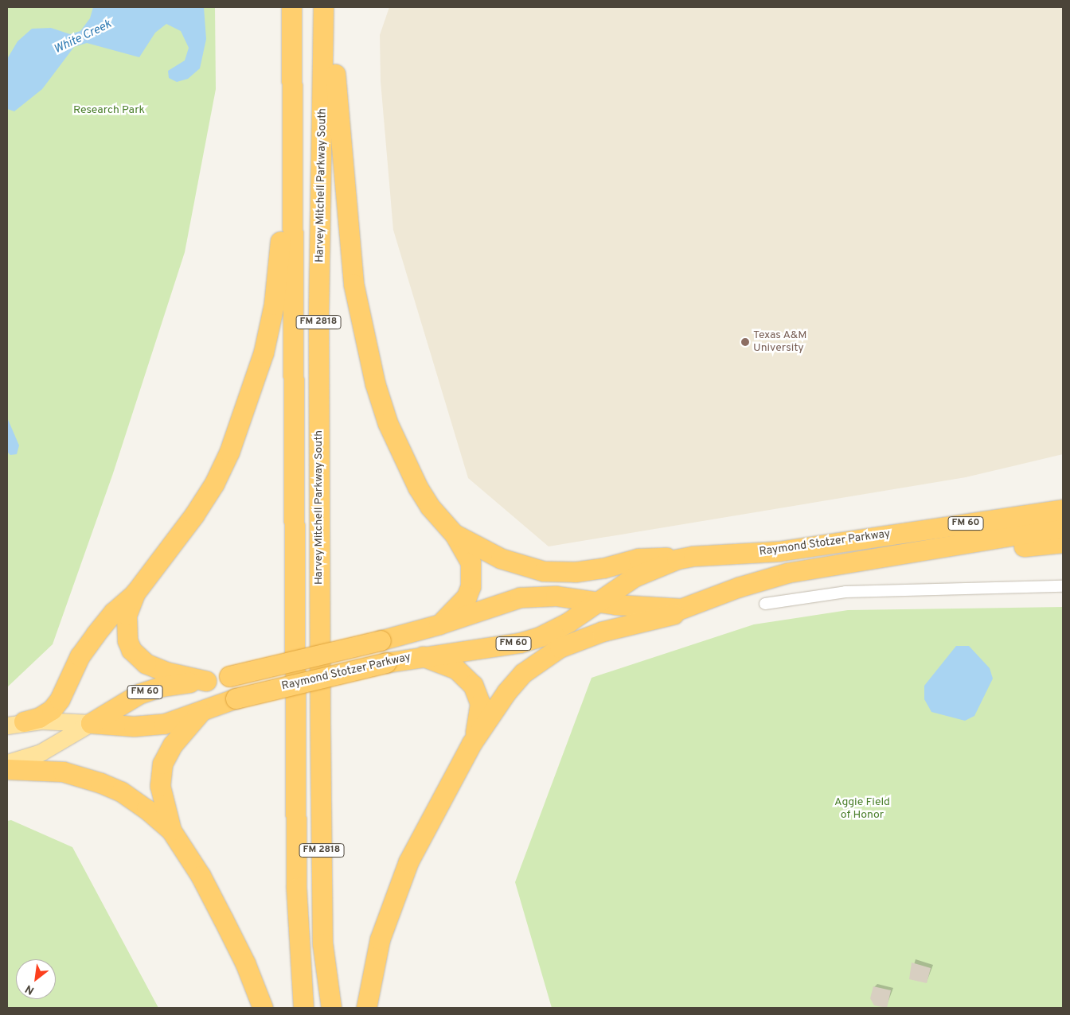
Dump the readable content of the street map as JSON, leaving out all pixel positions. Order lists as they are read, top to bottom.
{
  "streets": {
    "highway": [
      "Harvey Mitchell Parkway South",
      "FM 2818",
      "FM 60",
      "Raymond Stotzer Parkway"
    ]
  },
  "water": ["White Creek"],
  "parks": ["Research Park", "Aggie Field of Honor"],
  "places": ["Texas A&M University"],
  "north": "bottom left"
}
